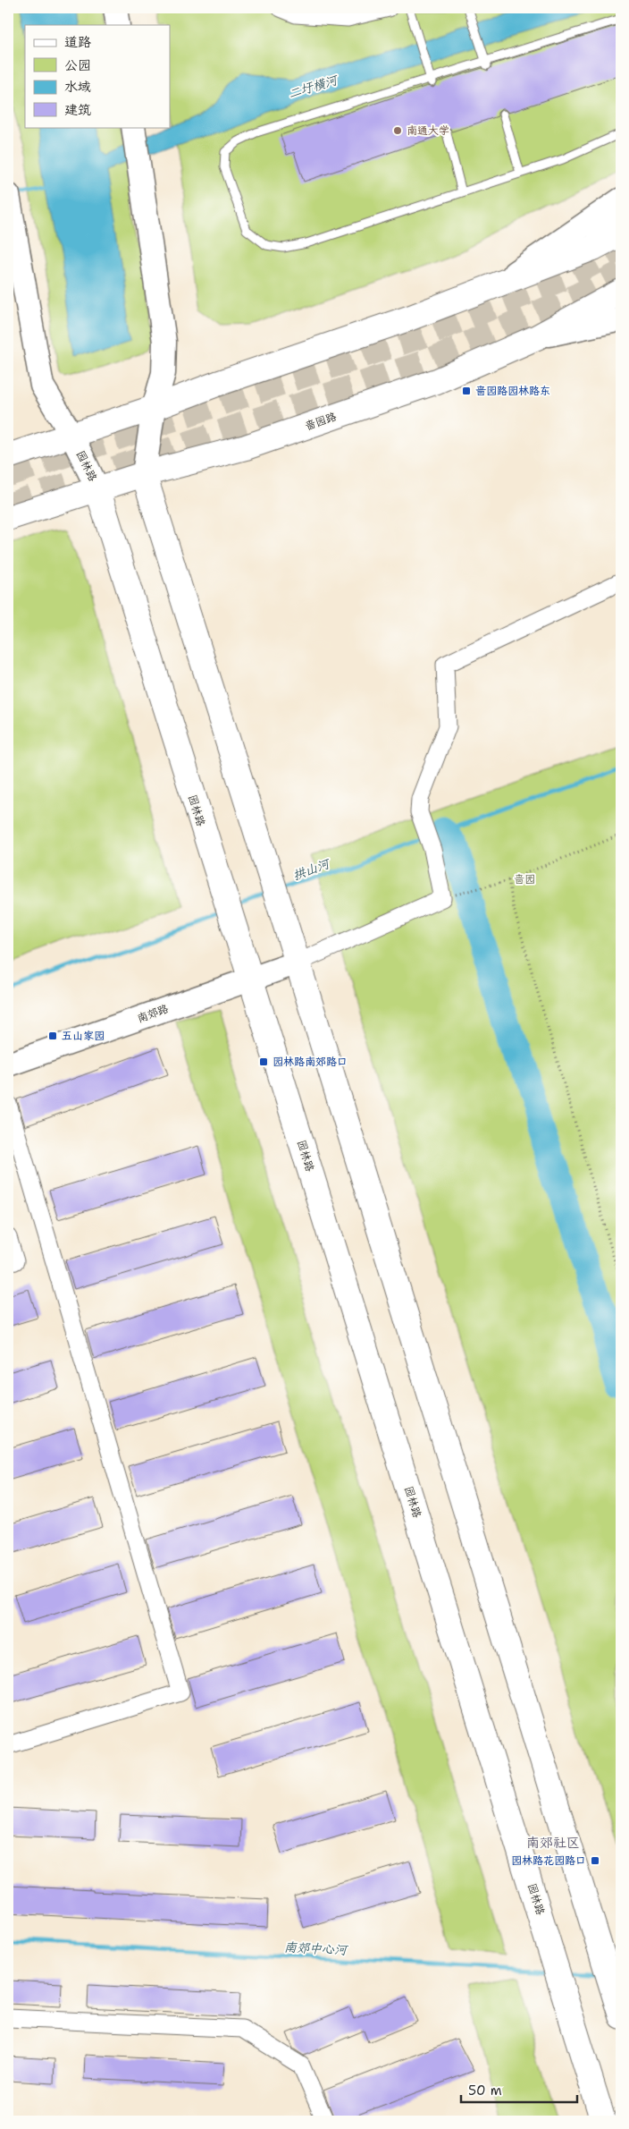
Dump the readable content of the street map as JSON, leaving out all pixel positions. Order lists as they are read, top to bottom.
{
  "streets": {
    "main road": ["啬园路", "园林路", "南郊路"]
  },
  "crossings": [
    ["啬园路", "园林路"],
    ["园林路", "南郊路"]
  ],
  "districts": ["南郊社区"],
  "water": ["二圩横河", "拱山河", "南郊中心河"],
  "parks": ["啬园"],
  "places": {
    "other": ["南通大学"],
    "transit": [
      "啬园路园林路东",
      "五山家园",
      "园林路南郊路口",
      "园林路花园路口"
    ]
  },
  "legend": [
    "道路",
    "公园",
    "水域",
    "建筑"
  ],
  "scale_bar": "50 m"
}
